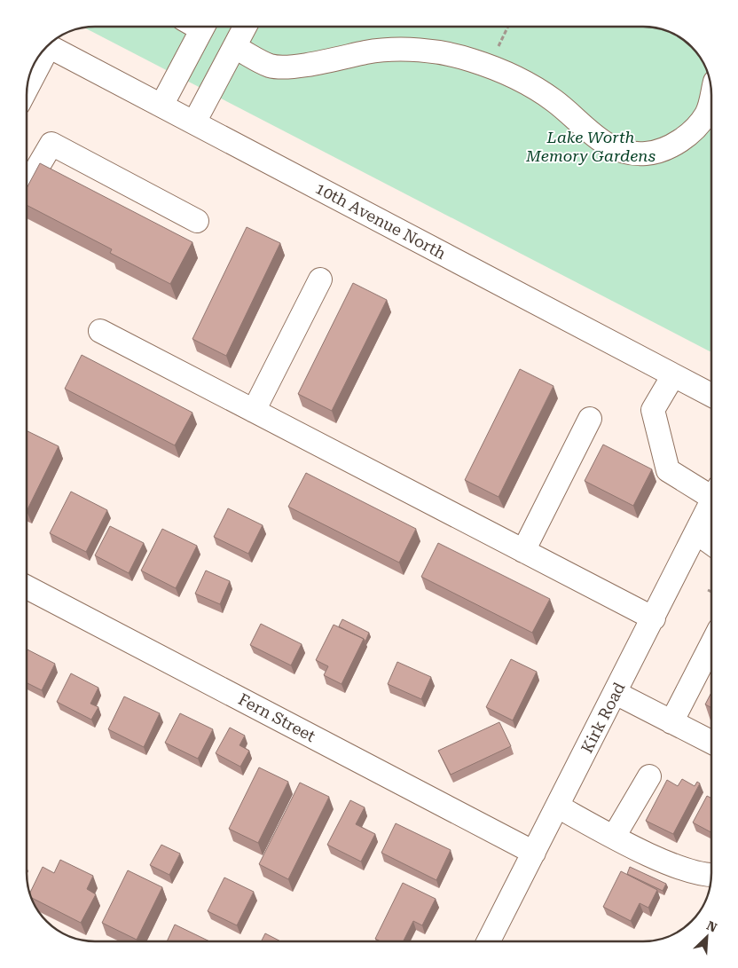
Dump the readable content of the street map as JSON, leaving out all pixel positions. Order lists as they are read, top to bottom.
{
  "streets": {
    "street": ["10th Avenue North", "Fern Street", "Kirk Road"]
  },
  "crossings": [
    ["Fern Street", "Kirk Road"]
  ],
  "parks": ["Lake Worth Memory Gardens"],
  "north": "top right"
}
